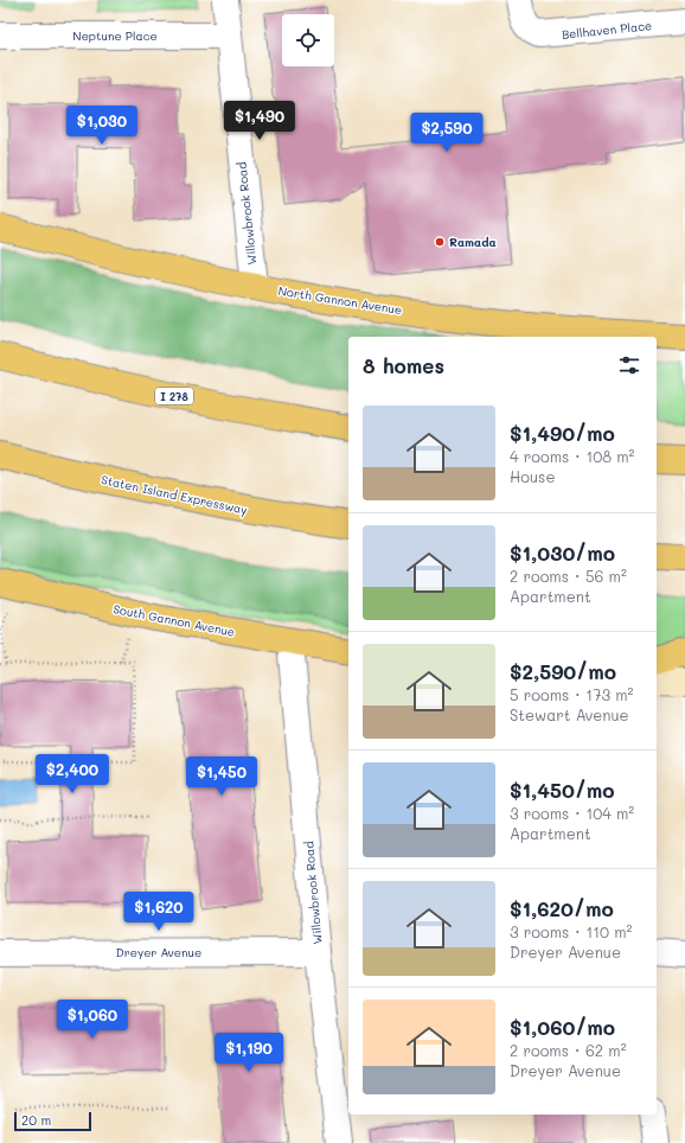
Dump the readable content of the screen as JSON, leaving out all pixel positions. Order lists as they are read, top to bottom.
{
  "streets": {
    "main road": [
      "North Gannon Avenue",
      "I 278",
      "Staten Island Expressway",
      "South Gannon Avenue"
    ],
    "street": [
      "Bellhaven Place",
      "Neptune Place",
      "Willowbrook Road",
      "Dreyer Avenue"
    ]
  },
  "crossings": [
    ["Neptune Place", "Willowbrook Road"],
    ["Willowbrook Road", "North Gannon Avenue"],
    ["Willowbrook Road", "South Gannon Avenue"],
    ["Willowbrook Road", "Dreyer Avenue"]
  ],
  "places": ["Ramada"],
  "scale_bar": "20 m",
  "page": {
    "price": [
      "$1,490",
      "$1,030",
      "$2,590",
      "$2,400",
      "$1,450",
      "$1,620",
      "$1,060",
      "$1,190"
    ],
    "heading": "8 homes",
    "list": [
      {
        "name": "$1,490/mo",
        "note": "4 rooms · 108 m² · House"
      },
      {
        "name": "$1,030/mo",
        "note": "2 rooms · 56 m² · Apartment"
      },
      {
        "name": "$2,590/mo",
        "note": "5 rooms · 173 m² · Stewart Avenue"
      },
      {
        "name": "$1,450/mo",
        "note": "3 rooms · 104 m² · Apartment"
      },
      {
        "name": "$1,620/mo",
        "note": "3 rooms · 110 m² · Dreyer Avenue"
      },
      {
        "name": "$1,060/mo",
        "note": "2 rooms · 62 m² · Dreyer Avenue"
      }
    ],
    "scale": "20 m"
  }
}
